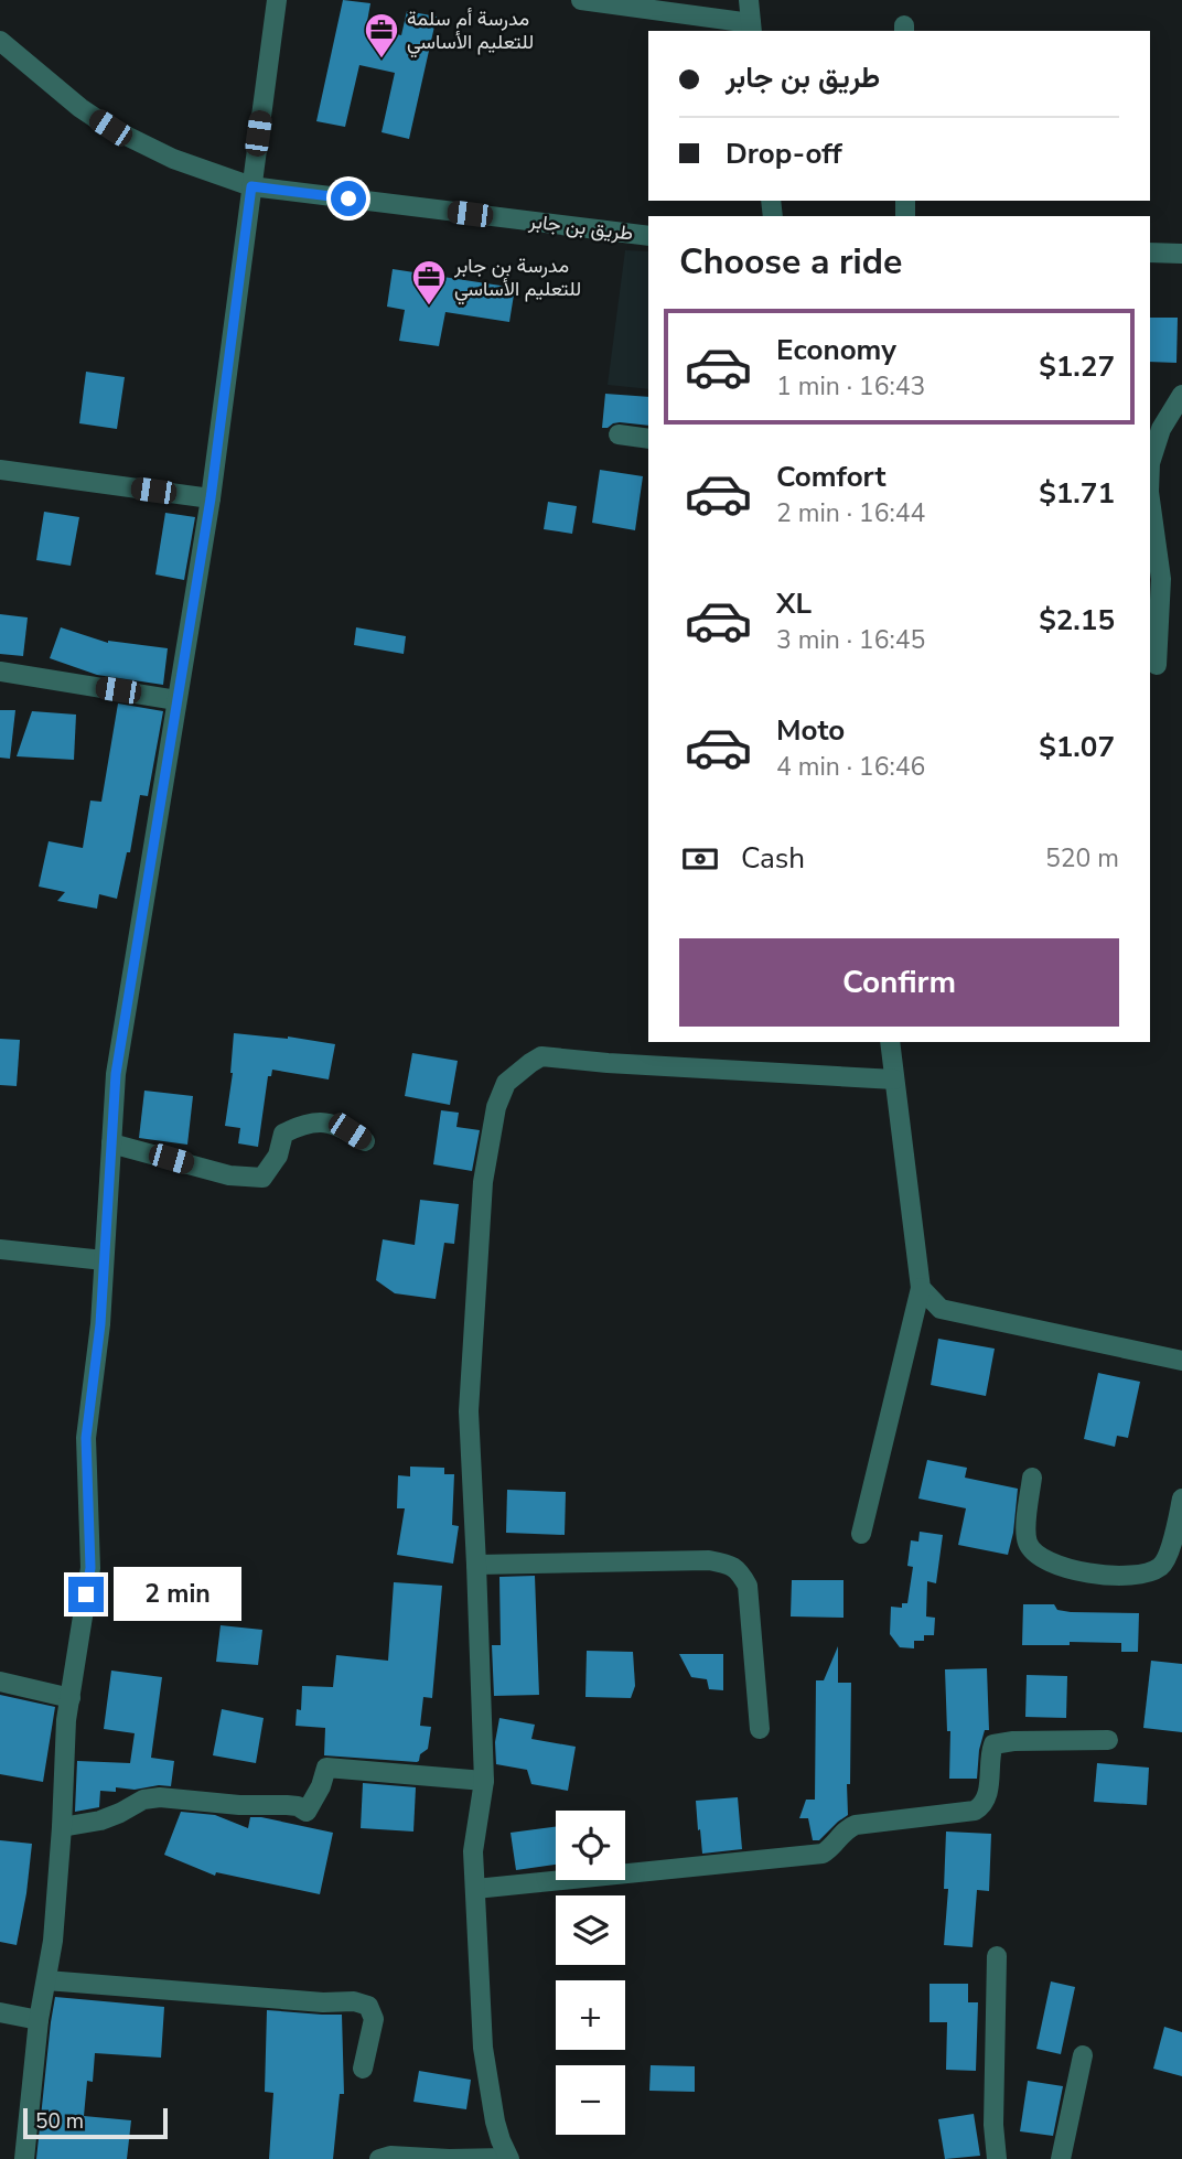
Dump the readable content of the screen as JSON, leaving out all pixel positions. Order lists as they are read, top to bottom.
{
  "streets": {
    "street": ["طريق بن جابر"]
  },
  "places": {
    "office": ["مدرسة أم سلمة للتعليم الأساسي", "مدرسة بن جابر للتعليم الأساسي"]
  },
  "scale_bar": "50 m",
  "page": {
    "banner": ["طريق بن جابر", "Drop-off"],
    "heading": "Choose a ride",
    "list": [
      {
        "name": "Economy",
        "note": "1 min · 16:43",
        "value": "$1.27"
      },
      {
        "name": "Comfort",
        "note": "2 min · 16:44",
        "value": "$1.71"
      },
      {
        "name": "XL",
        "note": "3 min · 16:45",
        "value": "$2.15"
      },
      {
        "name": "Moto",
        "note": "4 min · 16:46",
        "value": "$1.07"
      }
    ],
    "pay": ["Cash", "520 m"],
    "buttons": "Confirm",
    "bubble": "2 min",
    "map_buttons": ["+", "−"],
    "scale": "50 m"
  }
}
